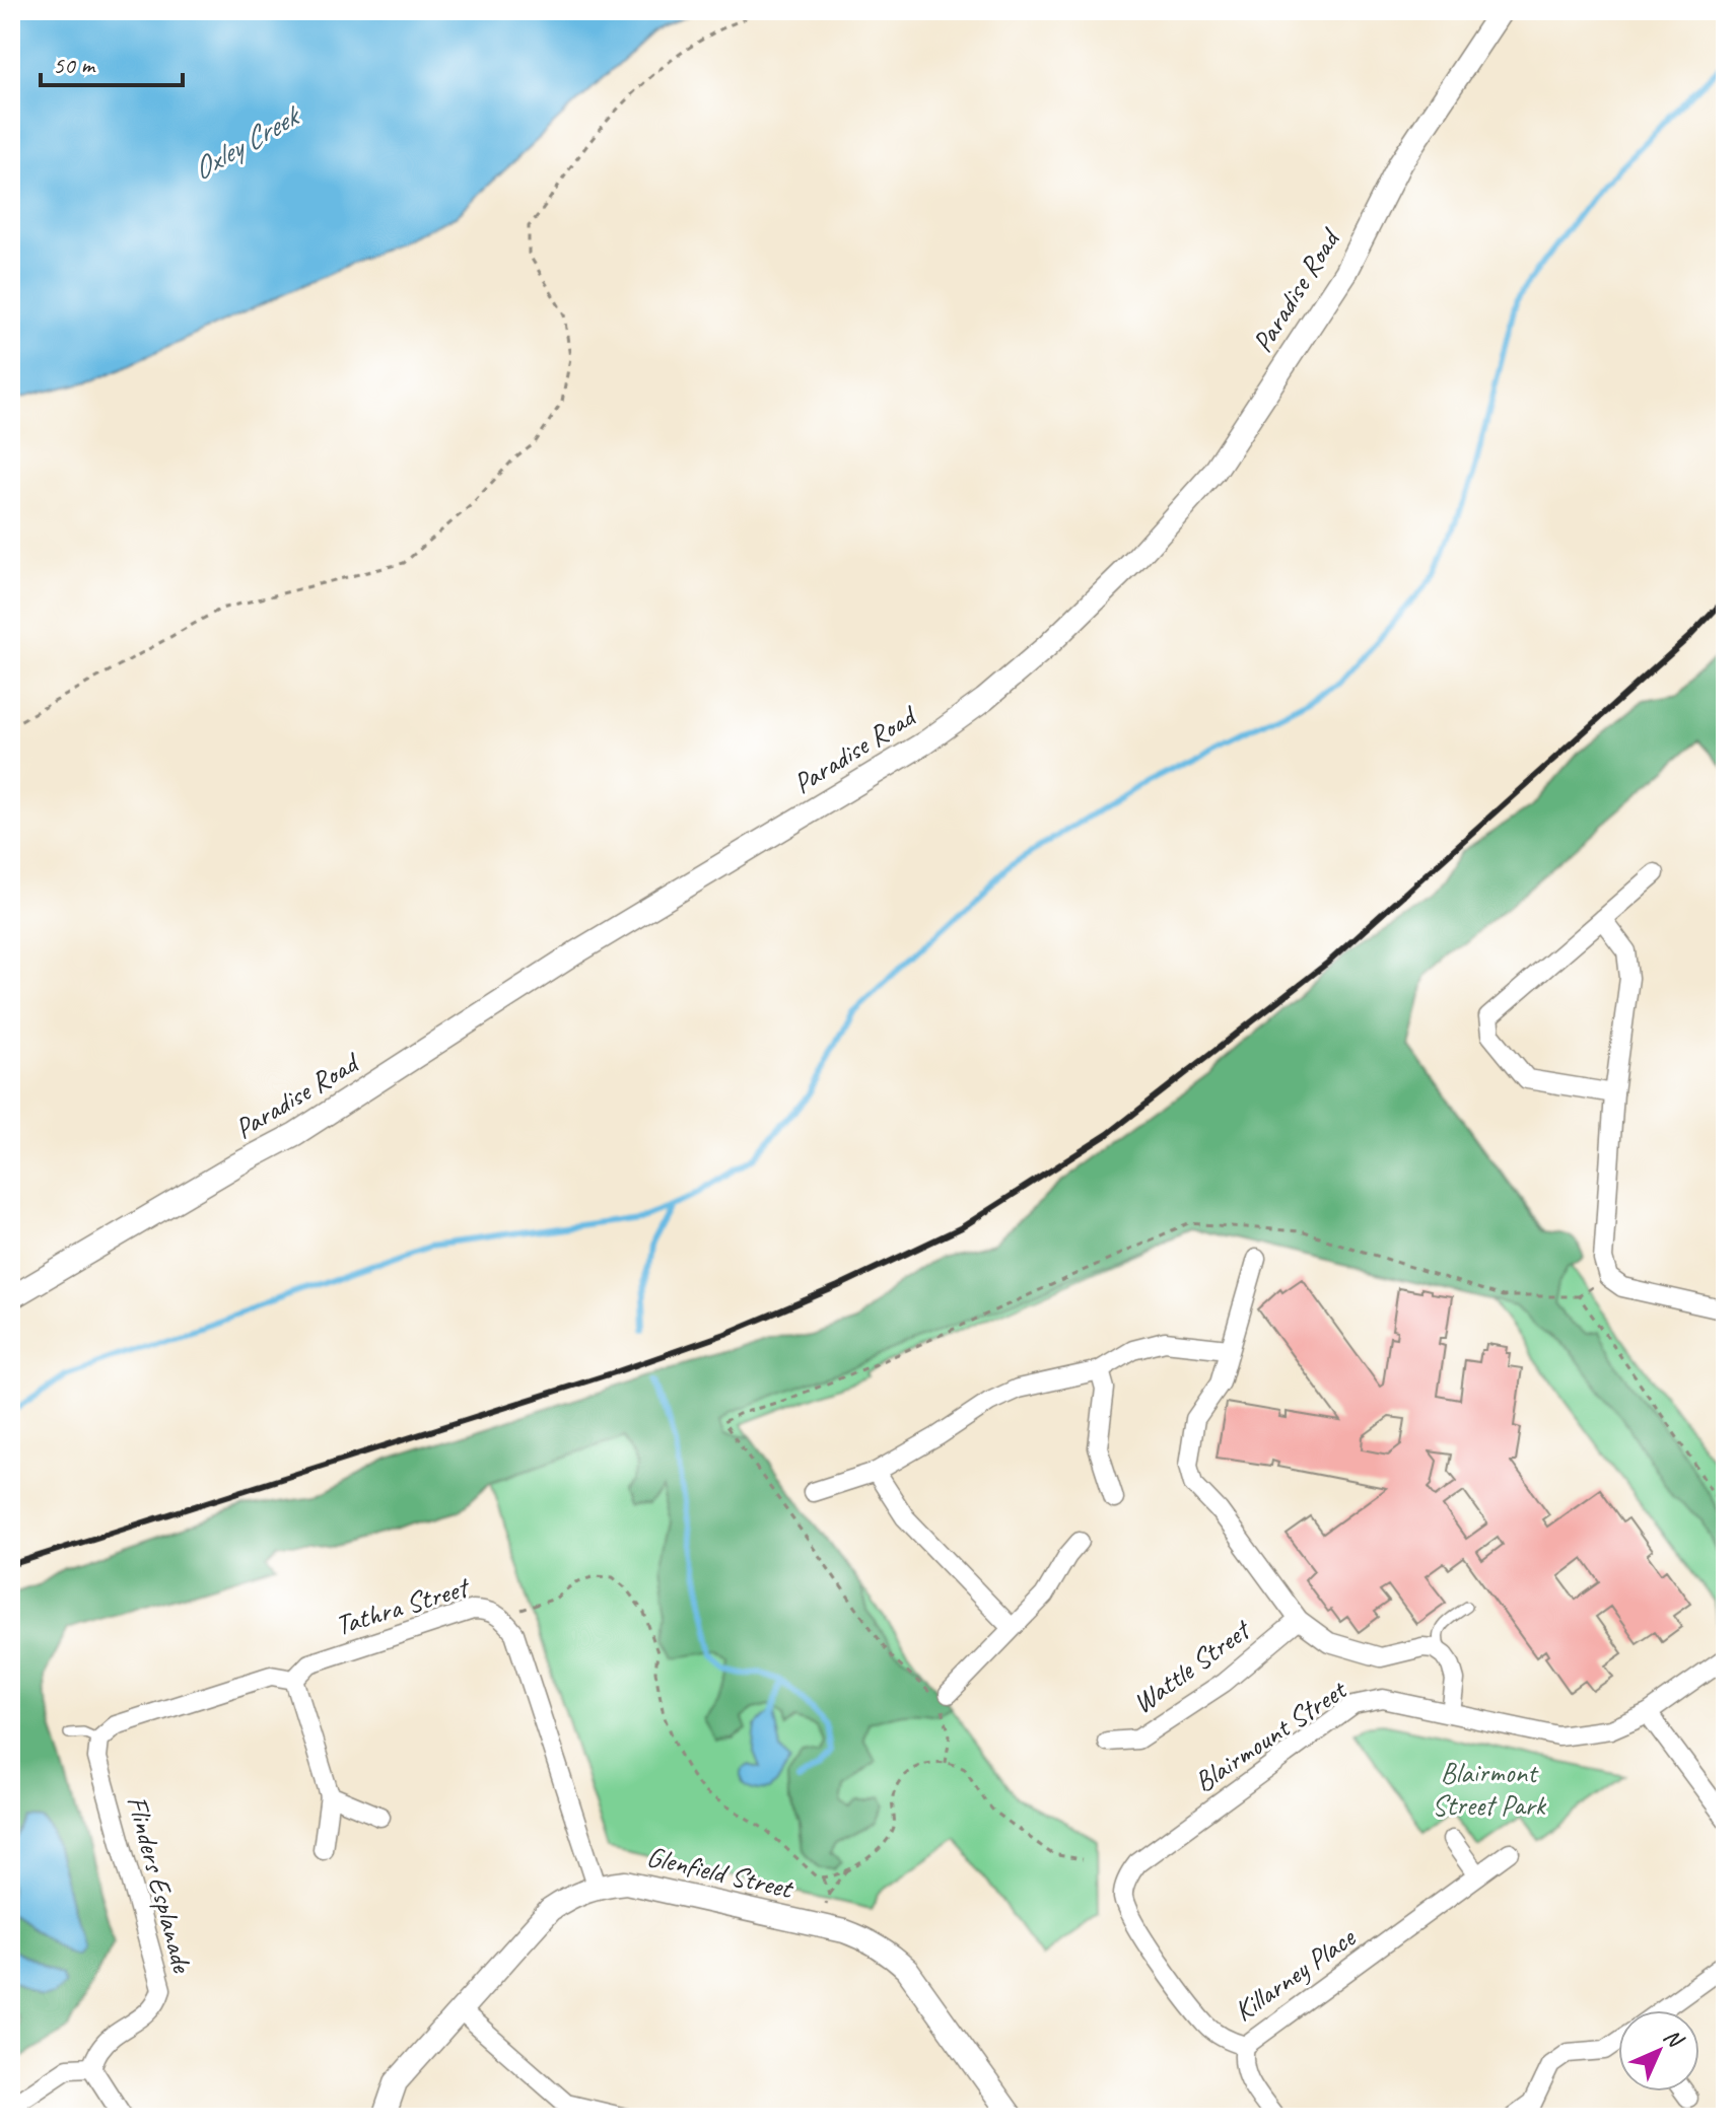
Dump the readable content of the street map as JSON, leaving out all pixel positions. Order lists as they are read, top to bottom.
{
  "streets": {
    "street": [
      "Paradise Road",
      "Tathra Street",
      "Wattle Street",
      "Blairmount Street",
      "Glenfield Street",
      "Flinders Esplanade",
      "Killarney Place"
    ]
  },
  "crossings": [
    ["Tathra Street", "Glenfield Street"],
    ["Blairmount Street", "Killarney Place"]
  ],
  "water": ["Oxley Creek"],
  "parks": ["Blairmont Street Park"],
  "scale_bar": "50 m",
  "north": "top right"
}
